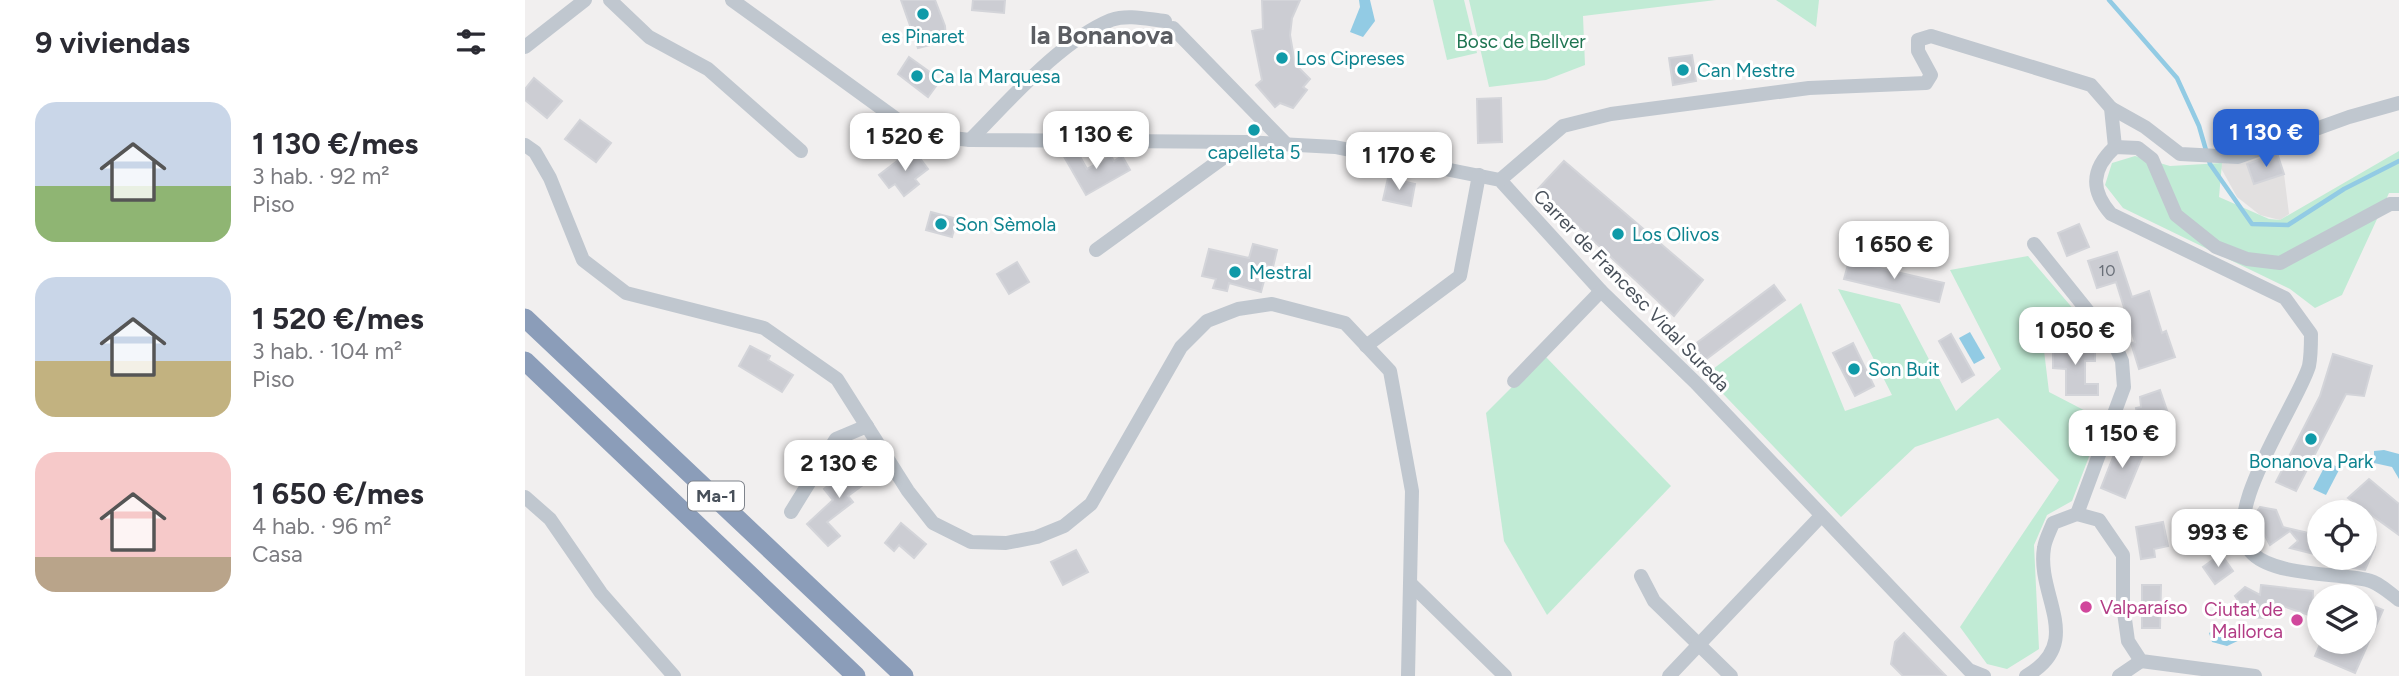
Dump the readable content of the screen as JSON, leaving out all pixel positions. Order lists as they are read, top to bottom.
{
  "streets": {
    "highway": ["Ma-1"],
    "street": ["Carrer de Francesc Vidal Sureda"]
  },
  "districts": ["la Bonanova"],
  "parks": ["Bosc de Bellver"],
  "places": [
    "es Pinaret",
    "Los Cipreses",
    "Can Mestre",
    "Ca la Marquesa",
    "capelleta 5",
    "Son Sèmola",
    "Los Olivos",
    "Mestral",
    "Son Buit",
    "Bonanova Park",
    "Valparaíso",
    "Ciutat de Mallorca"
  ],
  "house_numbers": ["10"],
  "page": {
    "heading": "9 viviendas",
    "list": [
      {
        "name": "1 130 €/mes",
        "note": "3 hab. · 92 m² · Piso"
      },
      {
        "name": "1 520 €/mes",
        "note": "3 hab. · 104 m² · Piso"
      },
      {
        "name": "1 650 €/mes",
        "note": "4 hab. · 96 m² · Casa"
      }
    ],
    "price": [
      "1 130 €",
      "1 130 €",
      "1 520 €",
      "1 170 €",
      "1 650 €",
      "1 050 €",
      "1 150 €",
      "2 130 €",
      "993 €"
    ]
  }
}
